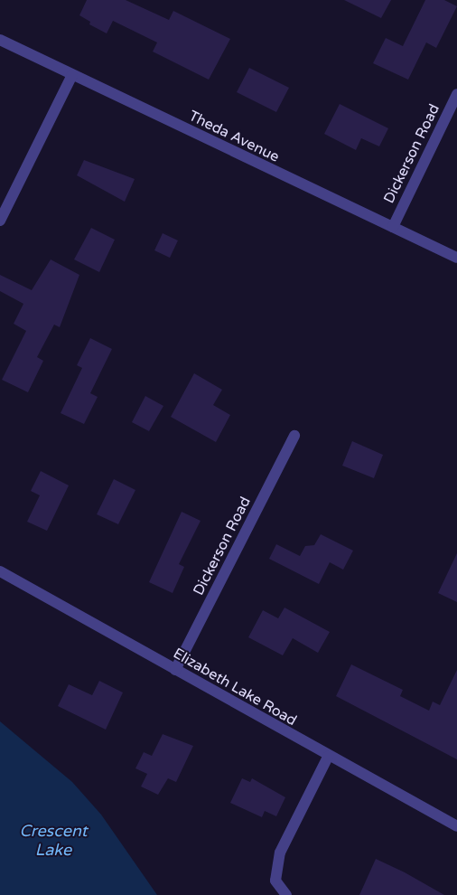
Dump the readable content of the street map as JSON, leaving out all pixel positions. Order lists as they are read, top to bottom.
{
  "streets": {
    "street": ["Theda Avenue", "Dickerson Road", "Elizabeth Lake Road"]
  },
  "crossings": [
    ["Theda Avenue", "Dickerson Road"],
    ["Dickerson Road", "Elizabeth Lake Road"]
  ],
  "water": ["Crescent Lake"]
}
